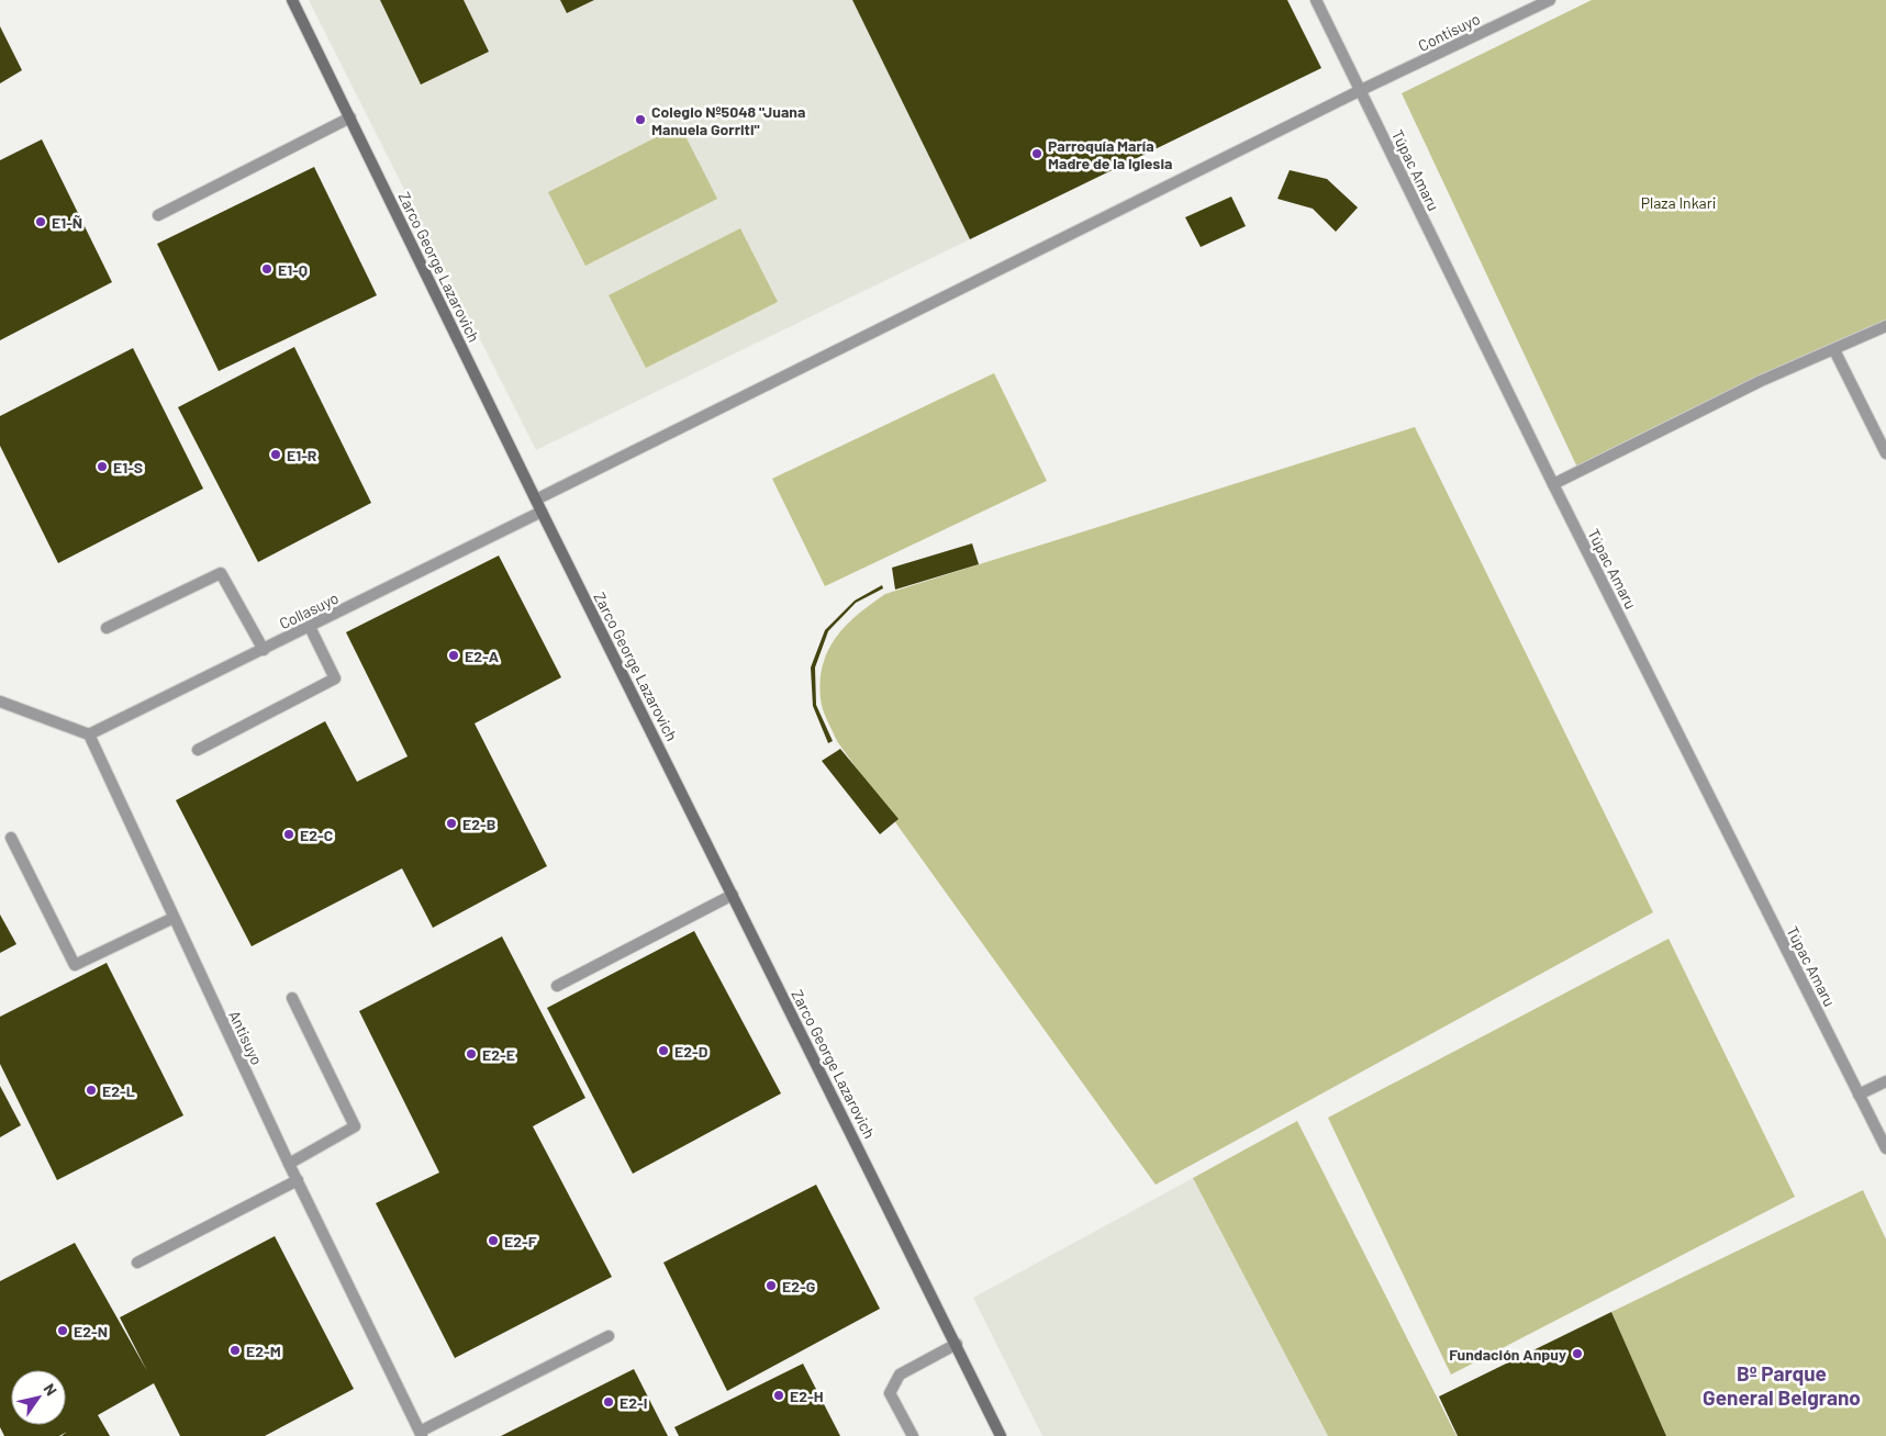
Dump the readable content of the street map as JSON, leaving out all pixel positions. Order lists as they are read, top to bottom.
{
  "streets": {
    "street": [
      "Contisuyo",
      "Túpac Amaru",
      "Zarco George Lazarovich",
      "Collasuyo",
      "Antisuyo"
    ]
  },
  "crossings": [
    ["Contisuyo", "Túpac Amaru"],
    ["Contisuyo", "Zarco George Lazarovich"],
    ["Zarco George Lazarovich", "Collasuyo"],
    ["Collasuyo", "Antisuyo"]
  ],
  "districts": ["Bº Parque General Belgrano"],
  "parks": ["Plaza Inkari"],
  "places": [
    "Colegio Nº5048 \"Juana Manuela Gorriti\"",
    "Parroquía María Madre de la Iglesia",
    "E1-Ñ",
    "E1-Q",
    "E1-R",
    "E1-S",
    "E2-A",
    "E2-B",
    "E2-C",
    "E2-D",
    "E2-E",
    "E2-L",
    "E2-F",
    "E2-G",
    "E2-N",
    "E2-M",
    "Fundación Anpuy",
    "E2-H",
    "E2-I"
  ],
  "north": "top right"
}
